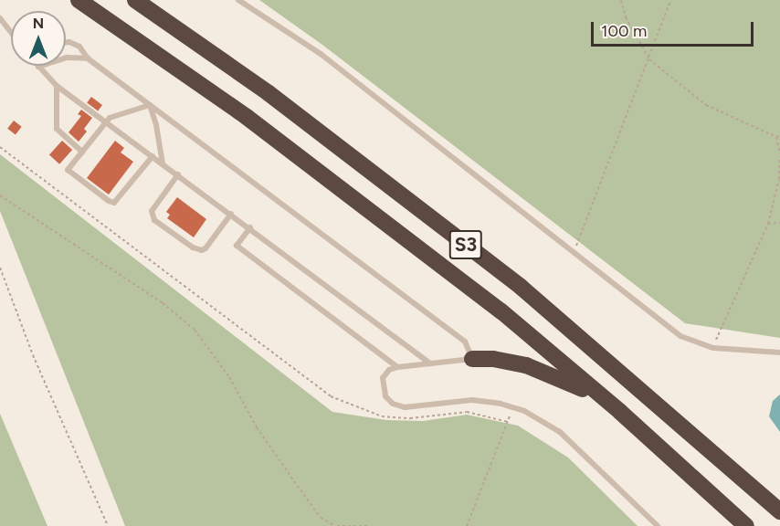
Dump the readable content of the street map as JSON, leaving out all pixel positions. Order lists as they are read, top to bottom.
{
  "streets": {
    "highway": ["S3"]
  },
  "scale_bar": "100 m",
  "north": "top"
}
